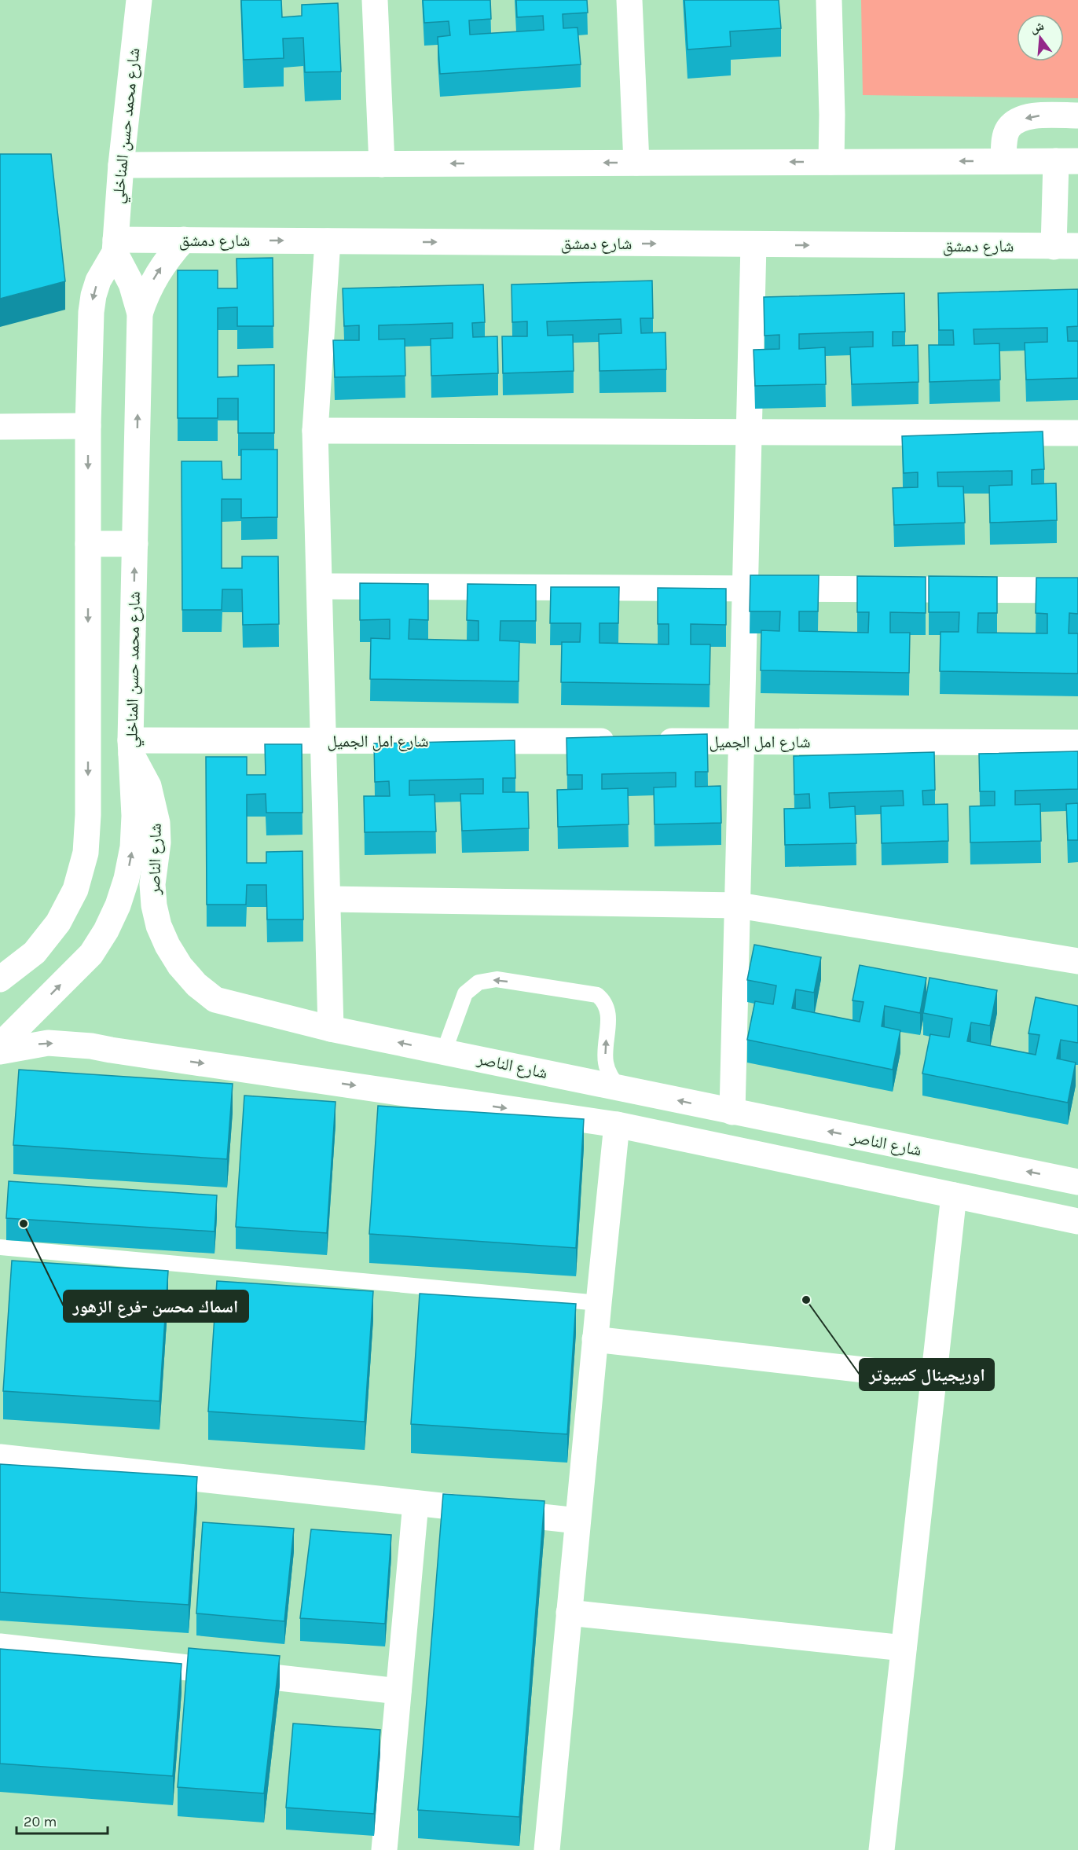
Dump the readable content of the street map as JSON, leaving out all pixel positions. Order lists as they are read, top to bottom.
{
  "streets": {
    "street": [
      "شارع محمد حسن المناخلي",
      "شارع دمشق",
      "شارع امل الجميل",
      "شارع الناصر"
    ]
  },
  "crossings": [
    ["شارع محمد حسن المناخلي", "شارع دمشق"],
    ["شارع محمد حسن المناخلي", "شارع امل الجميل"],
    ["شارع محمد حسن المناخلي", "شارع الناصر"],
    ["شارع امل الجميل", "شارع الناصر"]
  ],
  "places": ["اسماك محسن -فرع الزهور", "اوريجينال كمبيوتر"],
  "scale_bar": "20 m",
  "north": "top"
}
